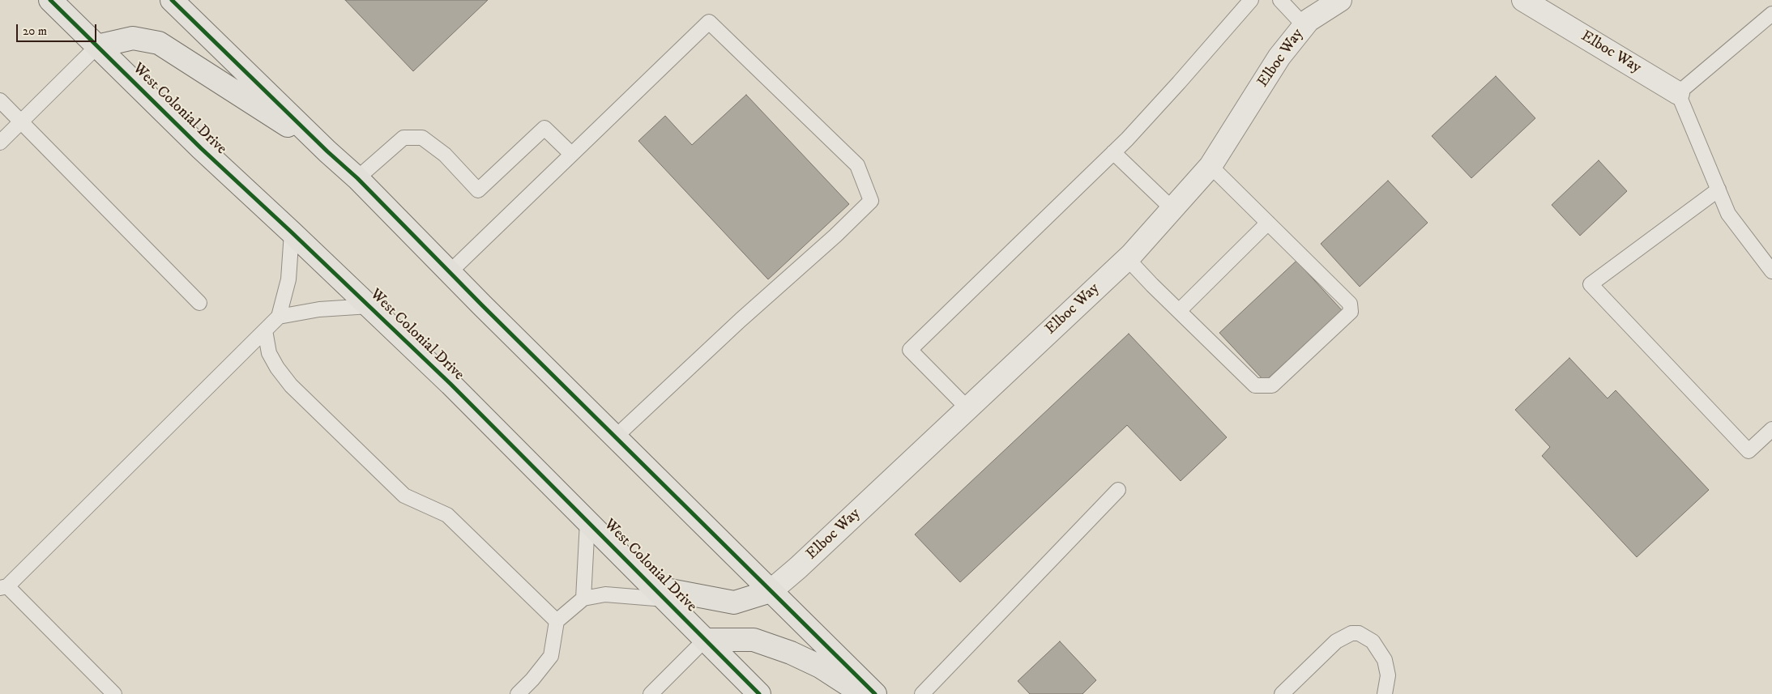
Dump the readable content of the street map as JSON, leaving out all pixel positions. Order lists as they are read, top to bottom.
{
  "streets": {
    "highway": ["West Colonial Drive"],
    "street": ["Elboc Way"]
  },
  "scale_bar": "20 m"
}
